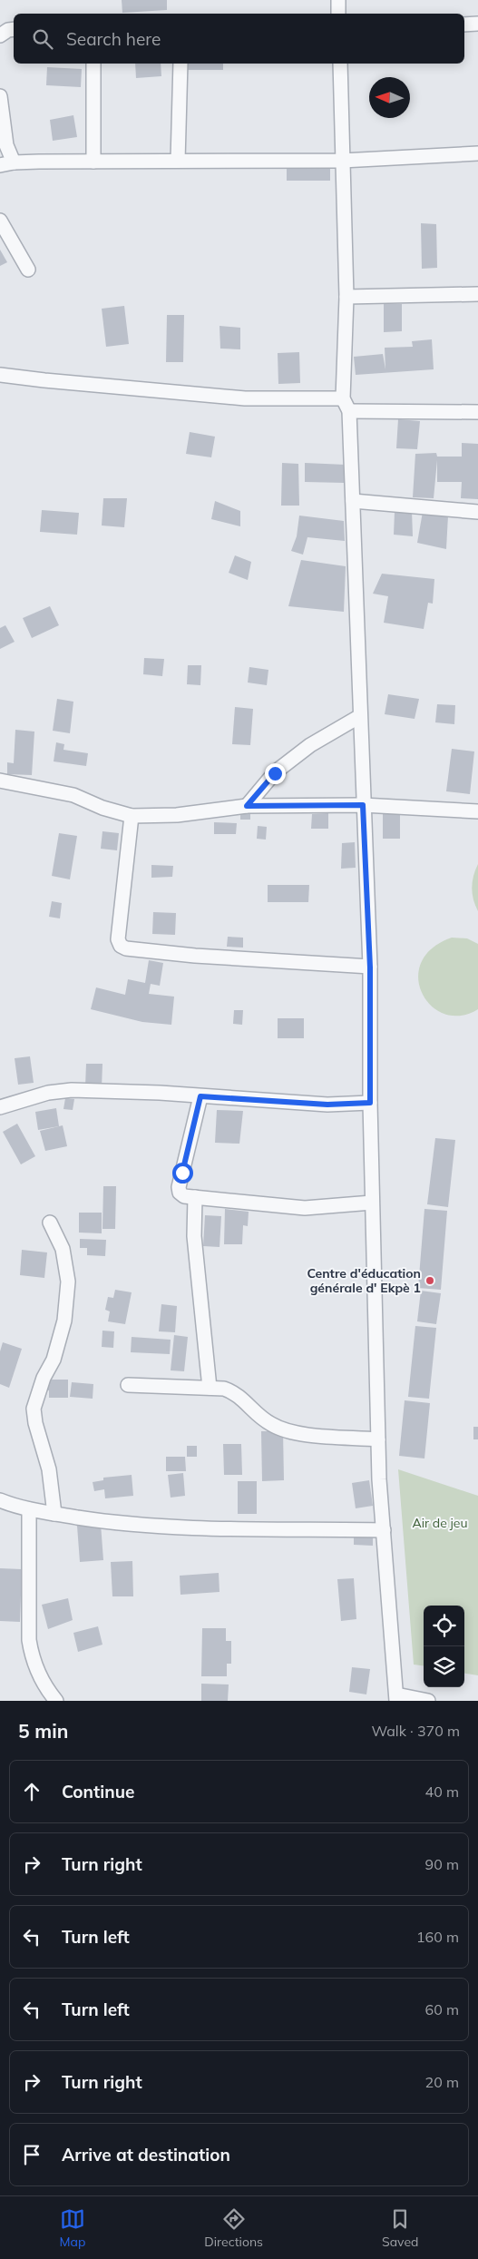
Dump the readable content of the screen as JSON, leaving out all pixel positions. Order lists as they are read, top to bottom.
{
  "parks": ["Air de jeu"],
  "places": ["Centre d'éducation générale d' Ekpè 1"],
  "north": "left",
  "page": {
    "search": "Search here",
    "heading": ["5 min", "Walk · 370 m"],
    "list": [
      ["Continue", "40 m"],
      ["Turn right", "90 m"],
      ["Turn left", "160 m"],
      ["Turn left", "60 m"],
      ["Turn right", "20 m"],
      "Arrive at destination"
    ],
    "nav": ["Map", "Directions", "Saved"]
  }
}
